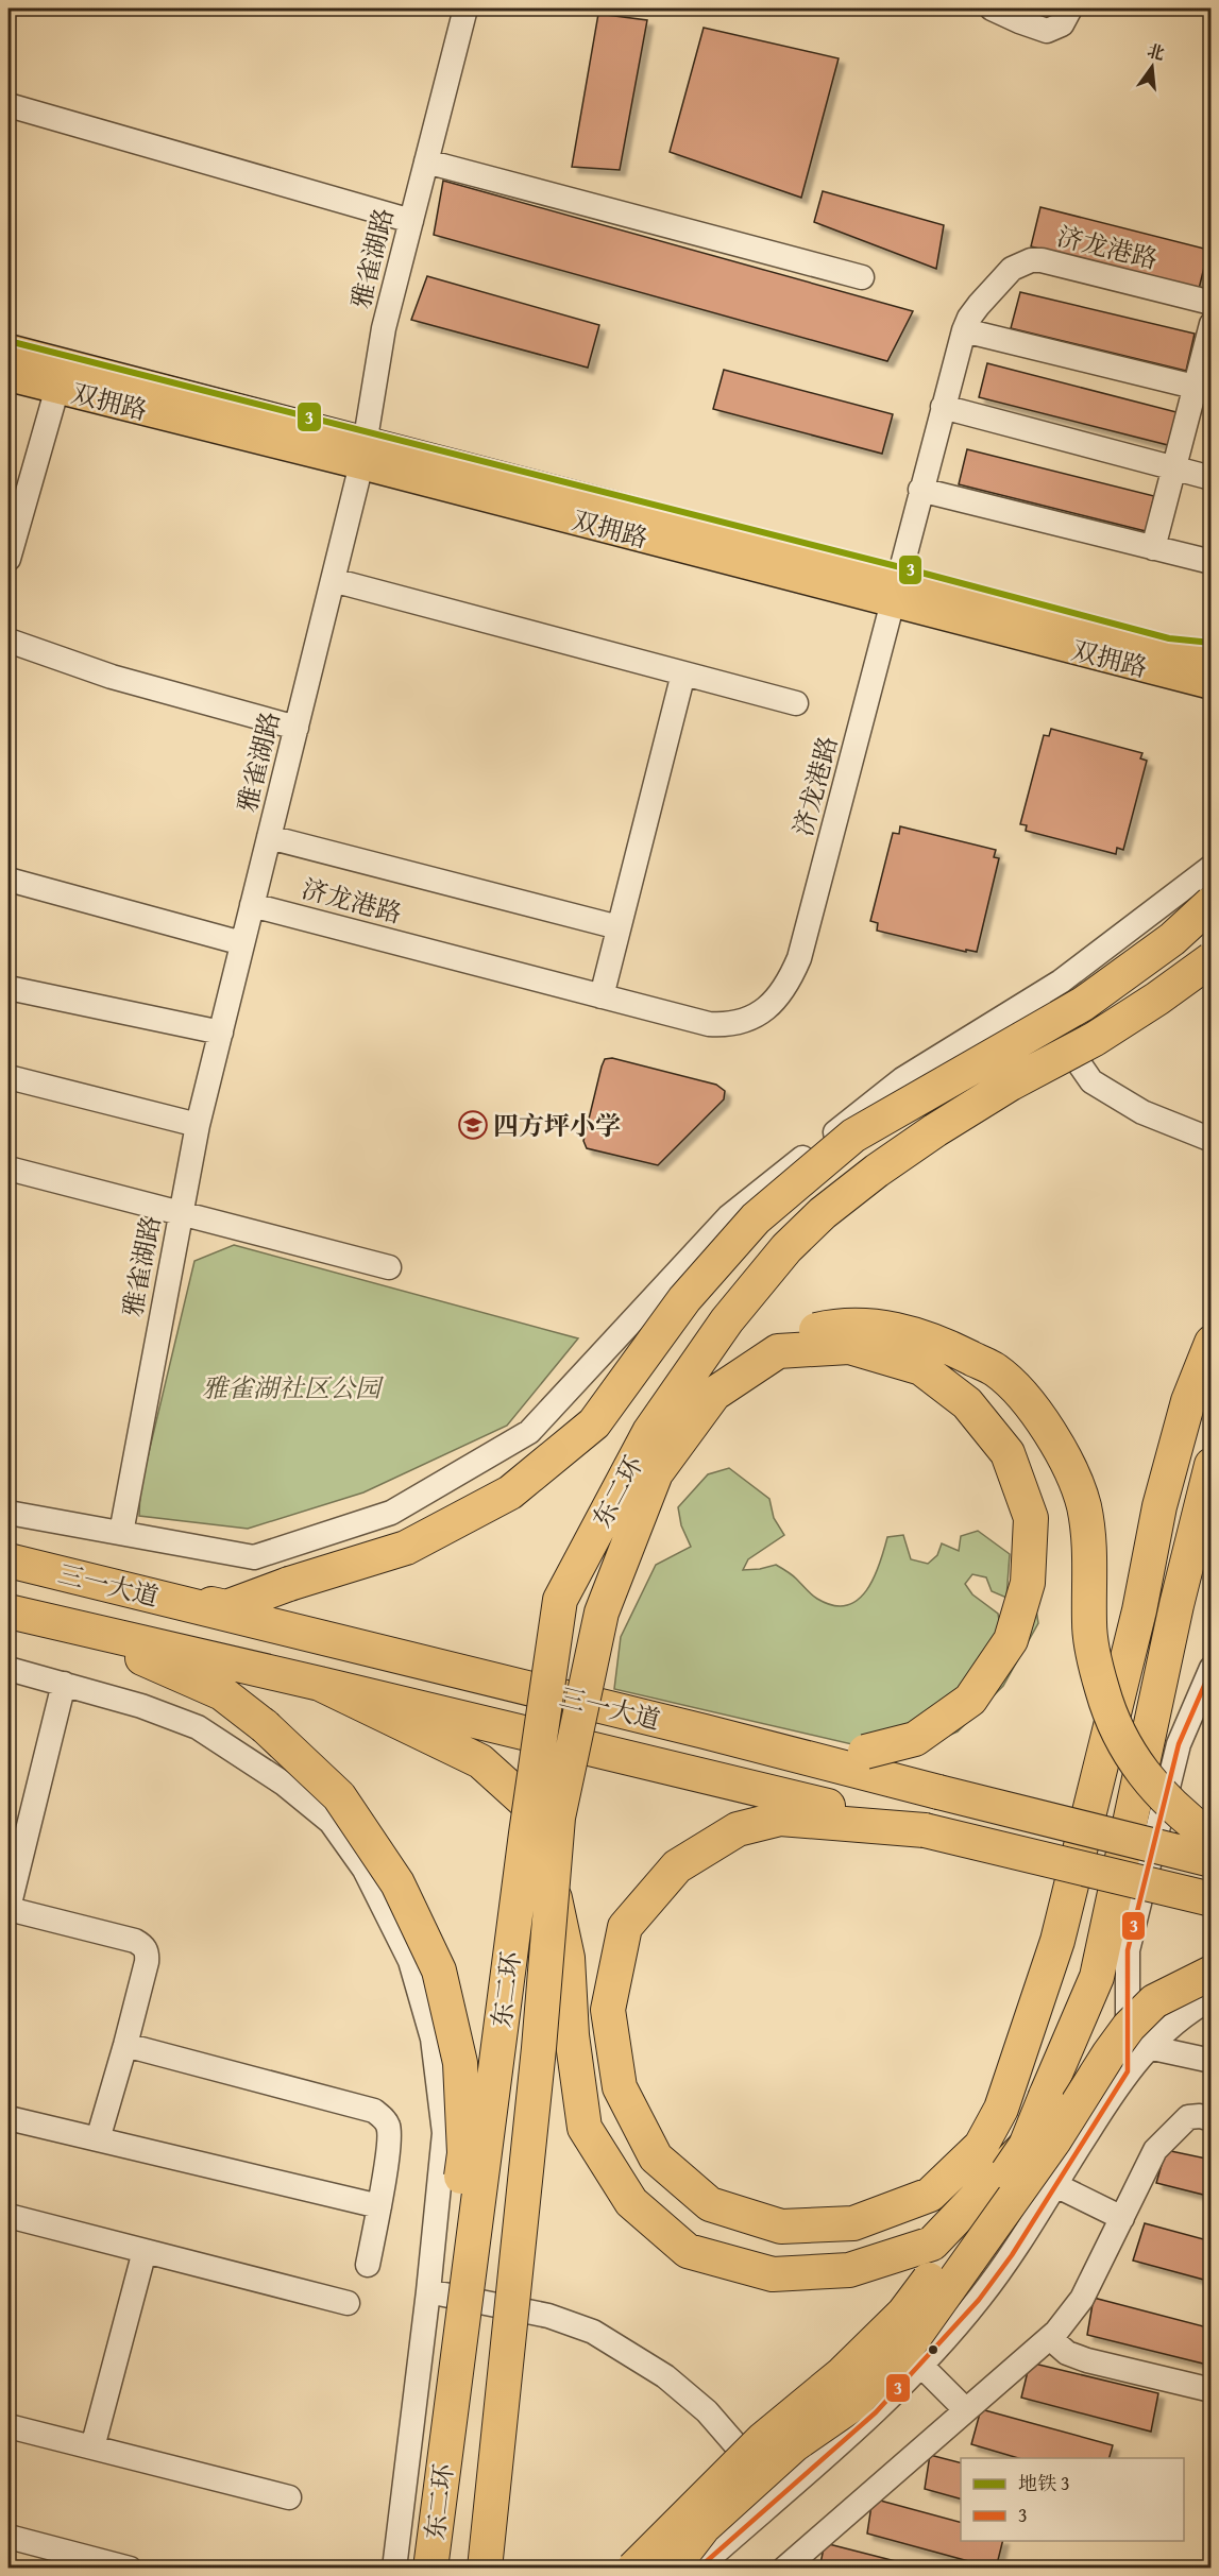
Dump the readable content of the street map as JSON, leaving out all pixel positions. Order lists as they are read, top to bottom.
{
  "streets": {
    "highway": ["东二环", "三一大道"],
    "main road": ["双拥路"],
    "street": ["济龙港路", "雅雀湖路"]
  },
  "crossings": [
    ["济龙港路", "雅雀湖路"],
    ["济龙港路", "双拥路"],
    ["雅雀湖路", "双拥路"]
  ],
  "parks": ["雅雀湖社区公园"],
  "places": {
    "school or university": ["四方坪小学"]
  },
  "lines": ["metro line 3", "transit line 3"],
  "legend": ["地铁 3", "3"],
  "north": "top"
}
